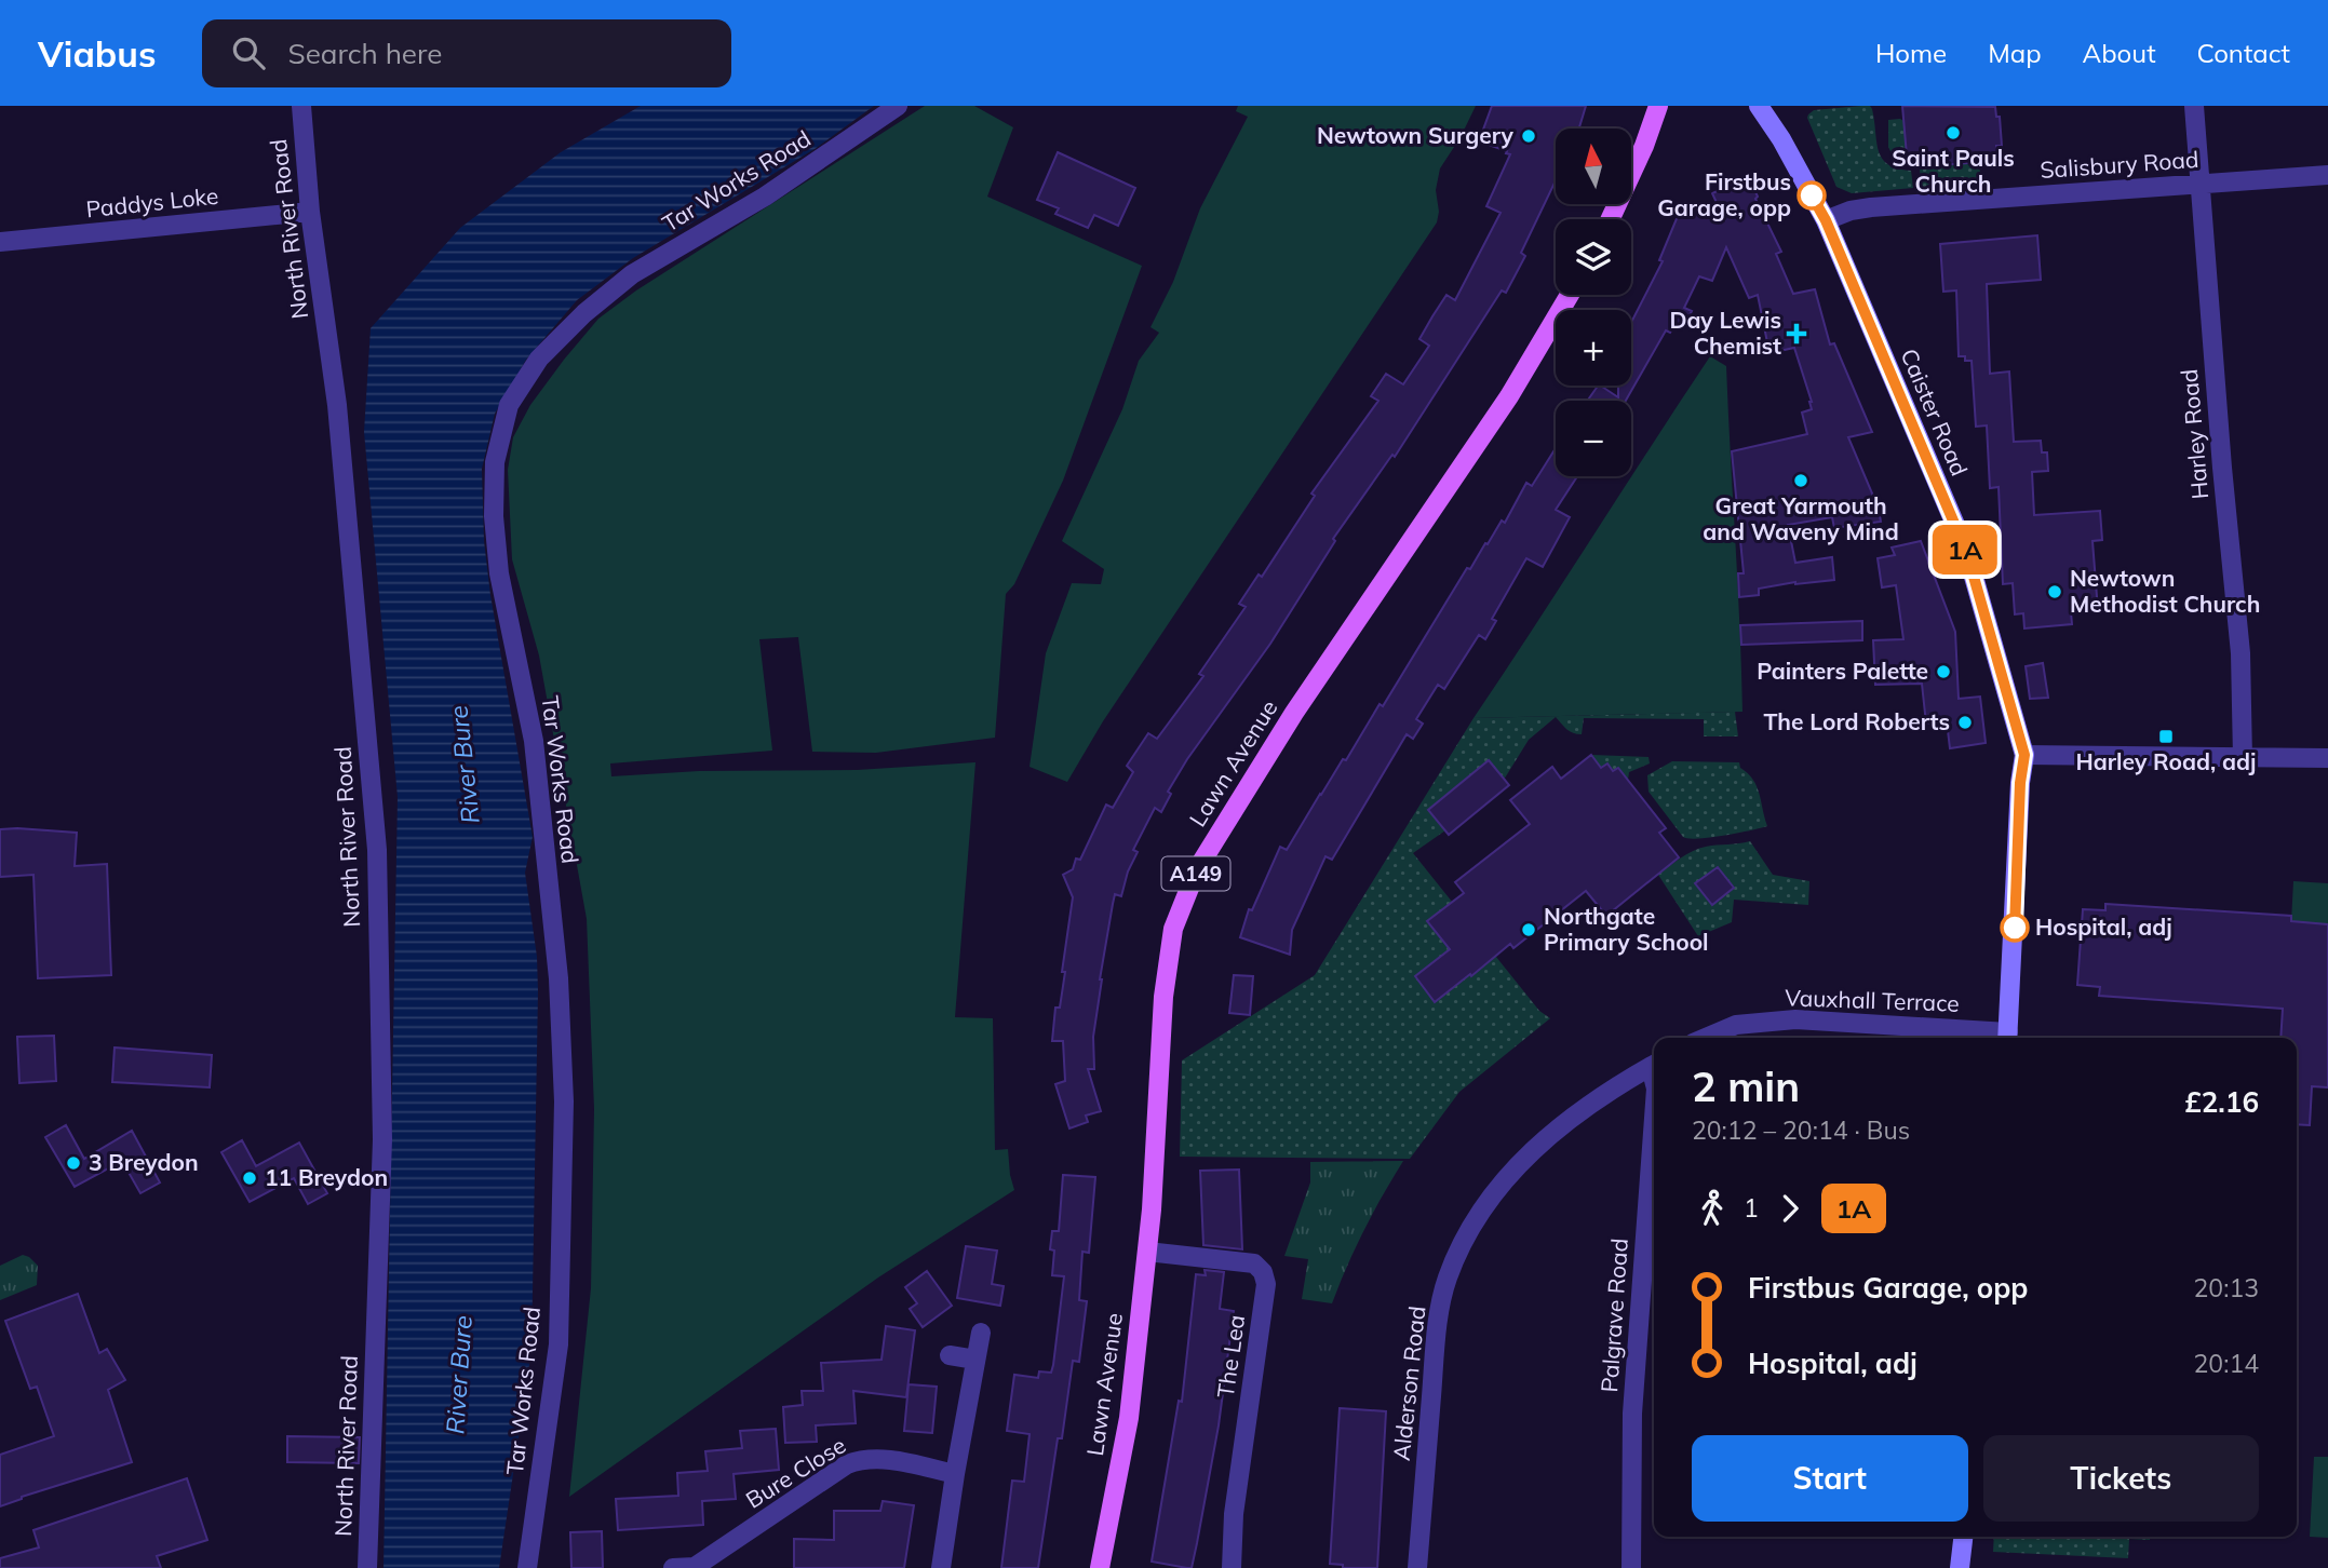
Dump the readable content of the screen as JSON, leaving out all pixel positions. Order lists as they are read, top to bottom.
{
  "streets": {
    "main road": ["Lawn Avenue", "A149"],
    "street": [
      "Salisbury Road",
      "Tar Works Road",
      "Paddys Loke",
      "North River Road",
      "Caister Road",
      "Harley Road",
      "Vauxhall Terrace",
      "Palgrave Road",
      "The Lea",
      "Alderson Road",
      "Bure Close"
    ]
  },
  "crossings": [
    ["Salisbury Road", "Caister Road"],
    ["Salisbury Road", "Harley Road"],
    ["Paddys Loke", "North River Road"],
    ["Lawn Avenue", "The Lea"]
  ],
  "water": ["River Bure"],
  "places": {
    "other": [
      "Saint Pauls Church",
      "Newtown Surgery",
      "Firstbus Garage, opp",
      "Great Yarmouth and Waveny Mind",
      "Newtown Methodist Church",
      "Painters Palette",
      "The Lord Roberts",
      "Hospital, adj",
      "Northgate Primary School",
      "3 Breydon",
      "11 Breydon"
    ],
    "health": ["Day Lewis Chemist"],
    "transit": ["Harley Road, adj"]
  },
  "lines": ["bus line 1A"],
  "north": "top",
  "page": {
    "header": "Viabus",
    "search": "Search here",
    "nav": [
      "Home",
      "Map",
      "About",
      "Contact"
    ],
    "on_map": "1A",
    "map_buttons": ["+", "−"],
    "heading": ["2 min", "20:12 – 20:14 · Bus", "£2.16"],
    "legs": ["1", "1A"],
    "list": [
      {
        "name": "Firstbus Garage, opp",
        "value": "20:13"
      },
      {
        "name": "Hospital, adj",
        "value": "20:14"
      }
    ],
    "buttons": ["Start", "Tickets"]
  }
}
